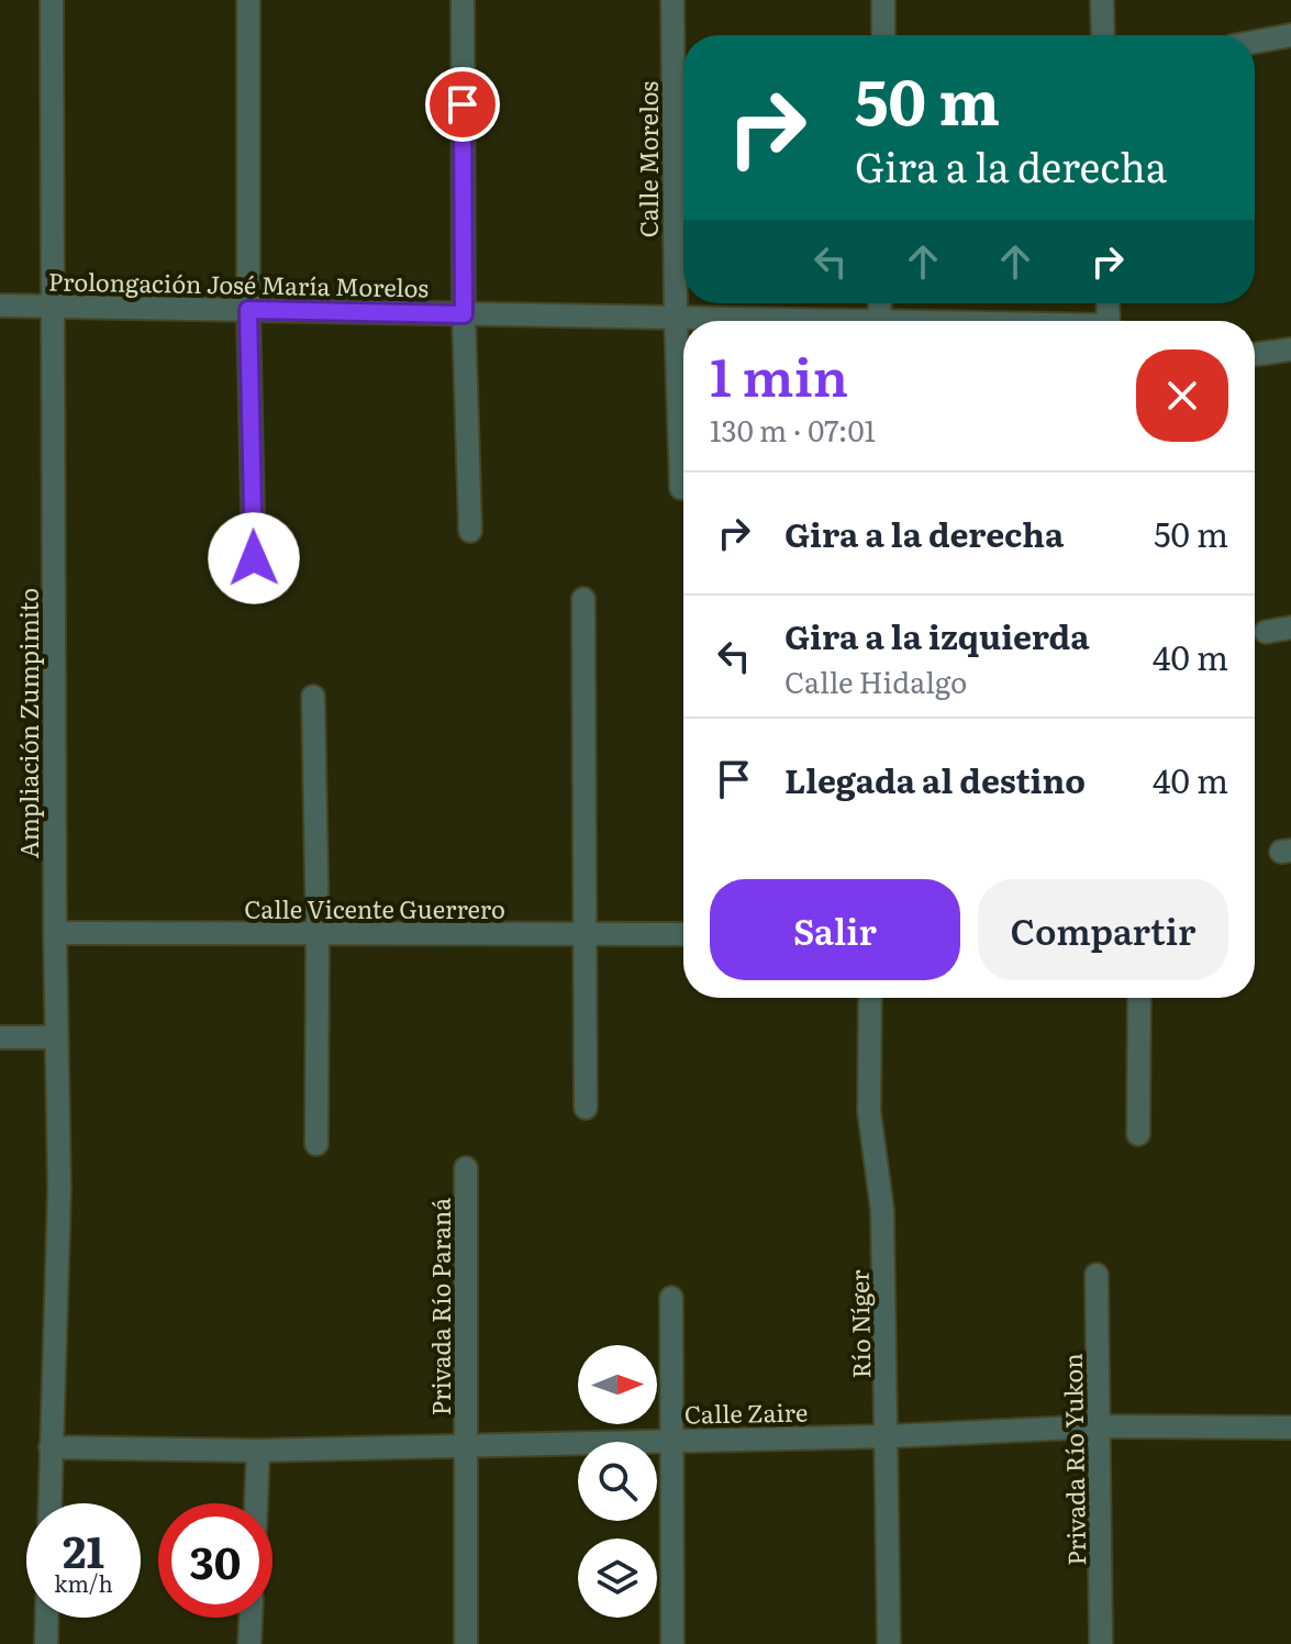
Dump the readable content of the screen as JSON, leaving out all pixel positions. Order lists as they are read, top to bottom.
{
  "streets": {
    "street": [
      "Calle Morelos",
      "Prolongación José María Morelos",
      "Ampliación Zumpimito",
      "Calle Vicente Guerrero",
      "Privada Río Paraná",
      "Río Níger",
      "Calle Zaire",
      "Privada Río Yukon"
    ]
  },
  "crossings": [
    ["Calle Morelos", "Prolongación José María Morelos"],
    ["Prolongación José María Morelos", "Ampliación Zumpimito"],
    ["Ampliación Zumpimito", "Calle Vicente Guerrero"],
    ["Ampliación Zumpimito", "Calle Zaire"],
    ["Privada Río Paraná", "Calle Zaire"],
    ["Río Níger", "Calle Zaire"],
    ["Calle Zaire", "Privada Río Yukon"]
  ],
  "north": "right",
  "page": {
    "turn": ["50 m", "Gira a la derecha"],
    "heading": ["1 min", "130 m · 07:01"],
    "list": [
      {
        "name": "Gira a la derecha",
        "value": "50 m"
      },
      {
        "name": "Gira a la izquierda",
        "note": "Calle Hidalgo",
        "value": "40 m"
      },
      {
        "name": "Llegada al destino",
        "value": "40 m"
      }
    ],
    "buttons": ["Salir", "Compartir"],
    "speed": "21 km/h",
    "limit": "30"
  }
}
